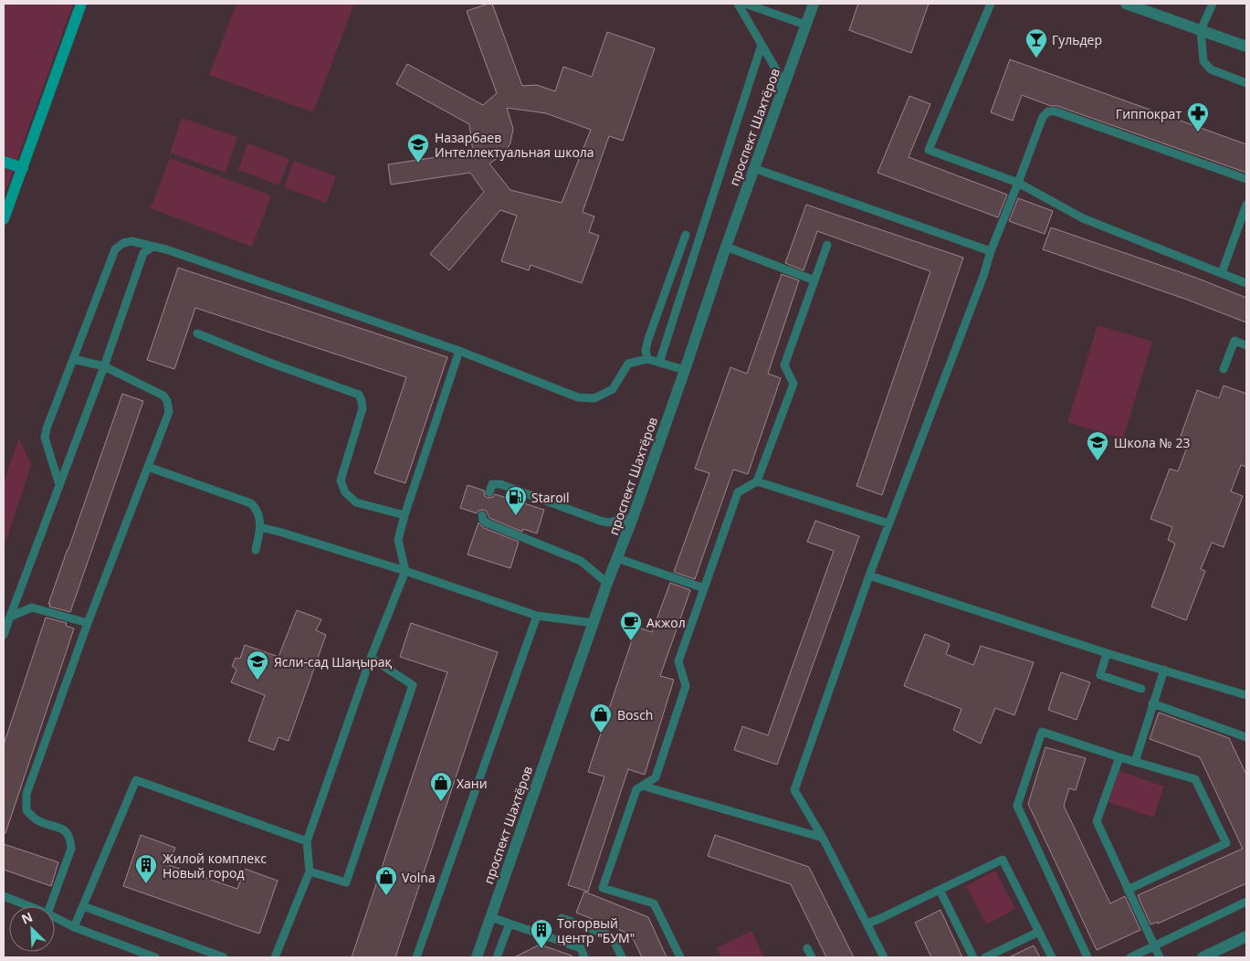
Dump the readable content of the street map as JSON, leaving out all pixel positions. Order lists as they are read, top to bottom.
{
  "streets": {
    "street": ["проспект Шахтёров"]
  },
  "places": {
    "bar": ["Гульдер"],
    "pharmacy": ["Гиппократ"],
    "school or university": ["Назарбаев Интеллектуальная школа", "Школа № 23", "Ясли-сад Шаңырақ"],
    "fuel station": ["Staroil"],
    "cafe": ["Акжол"],
    "shop": ["Bosch", "Хани", "Volna"],
    "building": ["Жилой комплекс Новый город", "Тогорвый центр \"БУМ\""]
  },
  "north": "top left"
}
